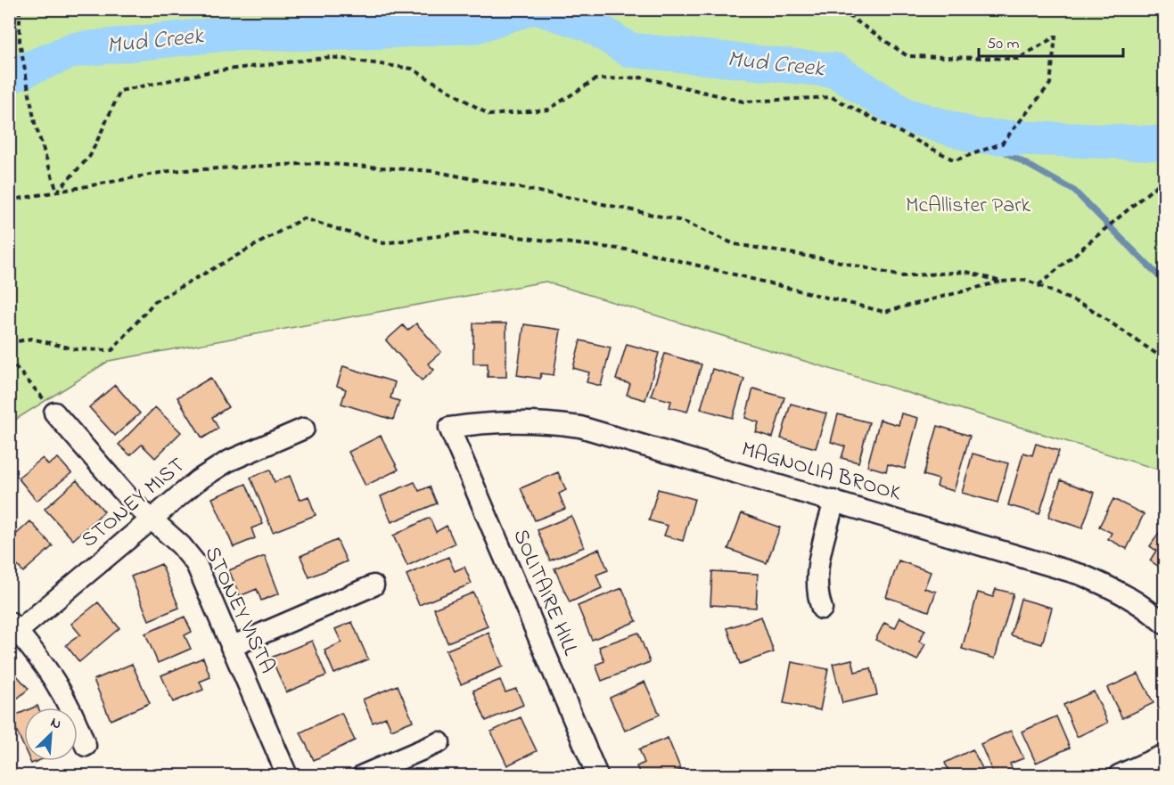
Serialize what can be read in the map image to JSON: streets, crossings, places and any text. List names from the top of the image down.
{
  "streets": {
    "street": [
      "MAGNOLIA BROOK",
      "STONEY MIST",
      "SOLITAIRE HILL",
      "STONEY VISTA"
    ]
  },
  "crossings": [
    ["MAGNOLIA BROOK", "SOLITAIRE HILL"],
    ["STONEY MIST", "STONEY VISTA"]
  ],
  "water": ["Mud Creek"],
  "parks": ["McAllister Park"],
  "scale_bar": "50 m",
  "north": "top right"
}
